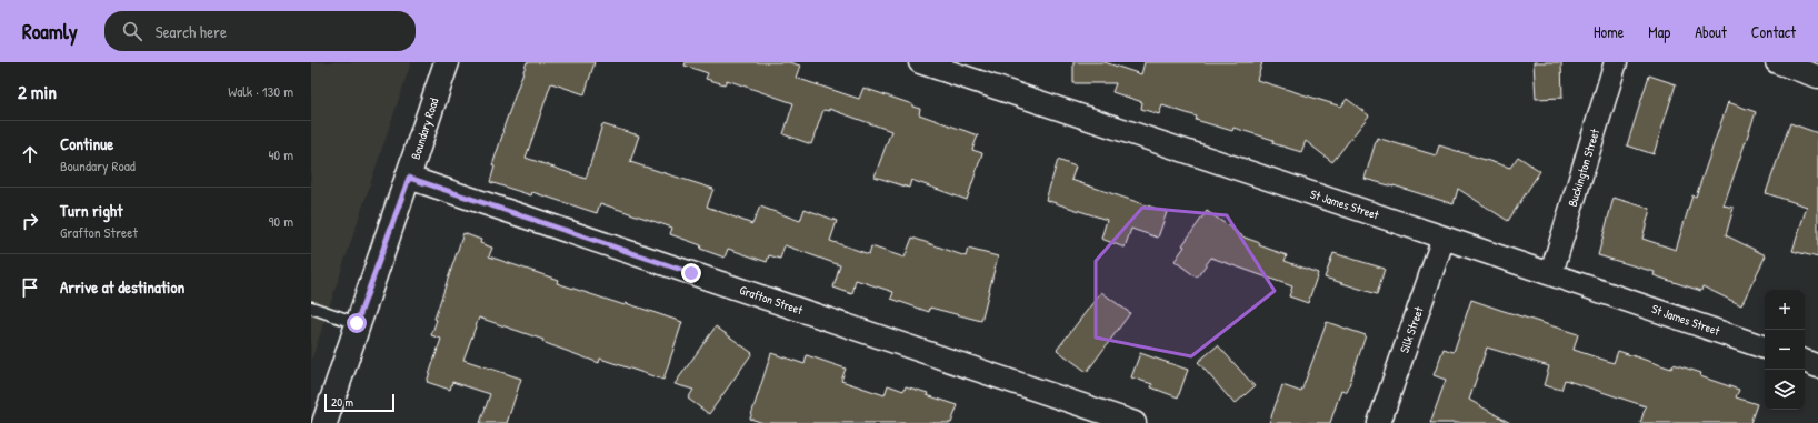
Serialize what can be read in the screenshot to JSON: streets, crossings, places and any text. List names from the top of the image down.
{
  "streets": {
    "street": [
      "Boundary Road",
      "Buckington Street",
      "St James Street",
      "Grafton Street",
      "Silk Street"
    ]
  },
  "crossings": [
    ["Boundary Road", "Grafton Street"],
    ["Buckington Street", "St James Street"],
    ["St James Street", "Silk Street"]
  ],
  "scale_bar": "20 m",
  "page": {
    "header": "Roamly",
    "search": "Search here",
    "nav": [
      "Home",
      "Map",
      "About",
      "Contact"
    ],
    "heading": ["2 min", "Walk · 130 m"],
    "list": [
      ["Continue", "Boundary Road", "40 m"],
      ["Turn right", "Grafton Street", "90 m"],
      "Arrive at destination"
    ],
    "map_buttons": ["+", "−"],
    "scale": "20 m"
  }
}
